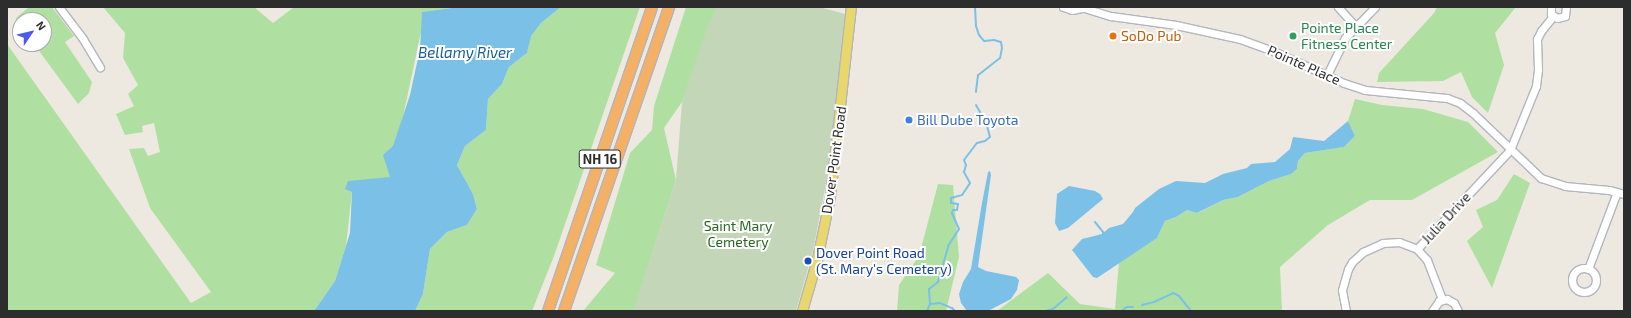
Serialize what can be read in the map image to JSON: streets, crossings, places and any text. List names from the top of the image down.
{
  "streets": {
    "highway": ["NH 16"],
    "main road": ["Dover Point Road"],
    "street": ["Pointe Place", "Julia Drive"]
  },
  "crossings": [
    ["Pointe Place", "Julia Drive"]
  ],
  "water": ["Bellamy River"],
  "parks": ["Saint Mary Cemetery"],
  "places": [
    "SoDo Pub",
    "Pointe Place Fitness Center",
    "Bill Dube Toyota",
    "Dover Point Road (St. Mary's Cemetery)"
  ],
  "north": "top right"
}
